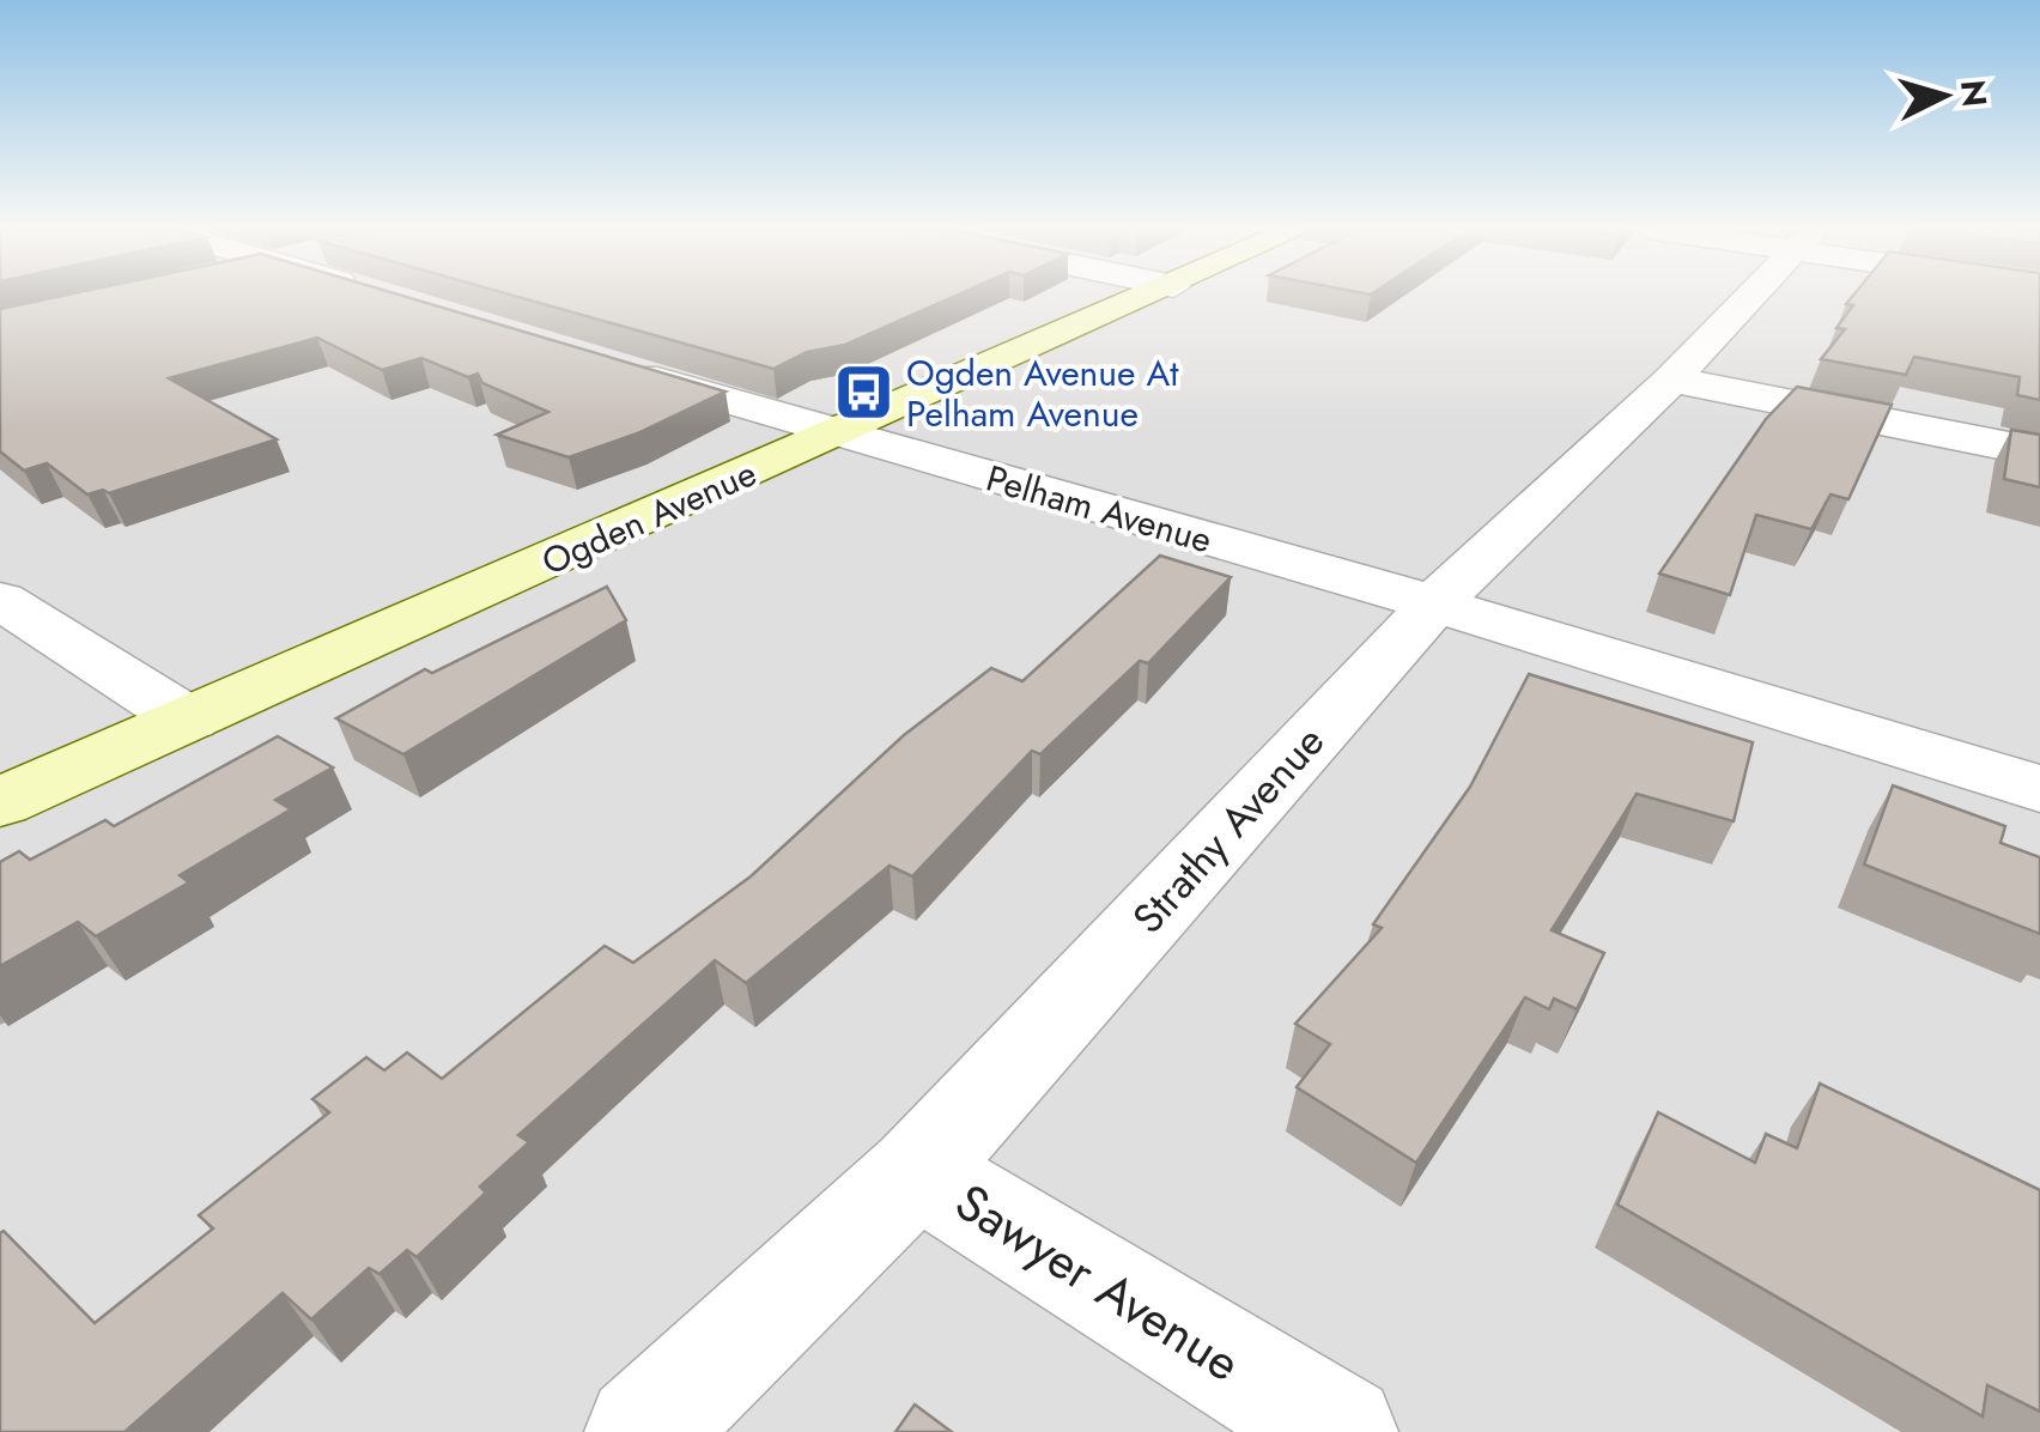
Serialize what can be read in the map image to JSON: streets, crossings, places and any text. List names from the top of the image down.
{
  "streets": {
    "street": [
      "Pelham Avenue",
      "Ogden Avenue",
      "Strathy Avenue",
      "Sawyer Avenue"
    ]
  },
  "crossings": [
    ["Pelham Avenue", "Ogden Avenue"],
    ["Pelham Avenue", "Strathy Avenue"],
    ["Strathy Avenue", "Sawyer Avenue"]
  ],
  "places": {
    "bus stop": ["Ogden Avenue At Pelham Avenue"]
  },
  "north": "right"
}
